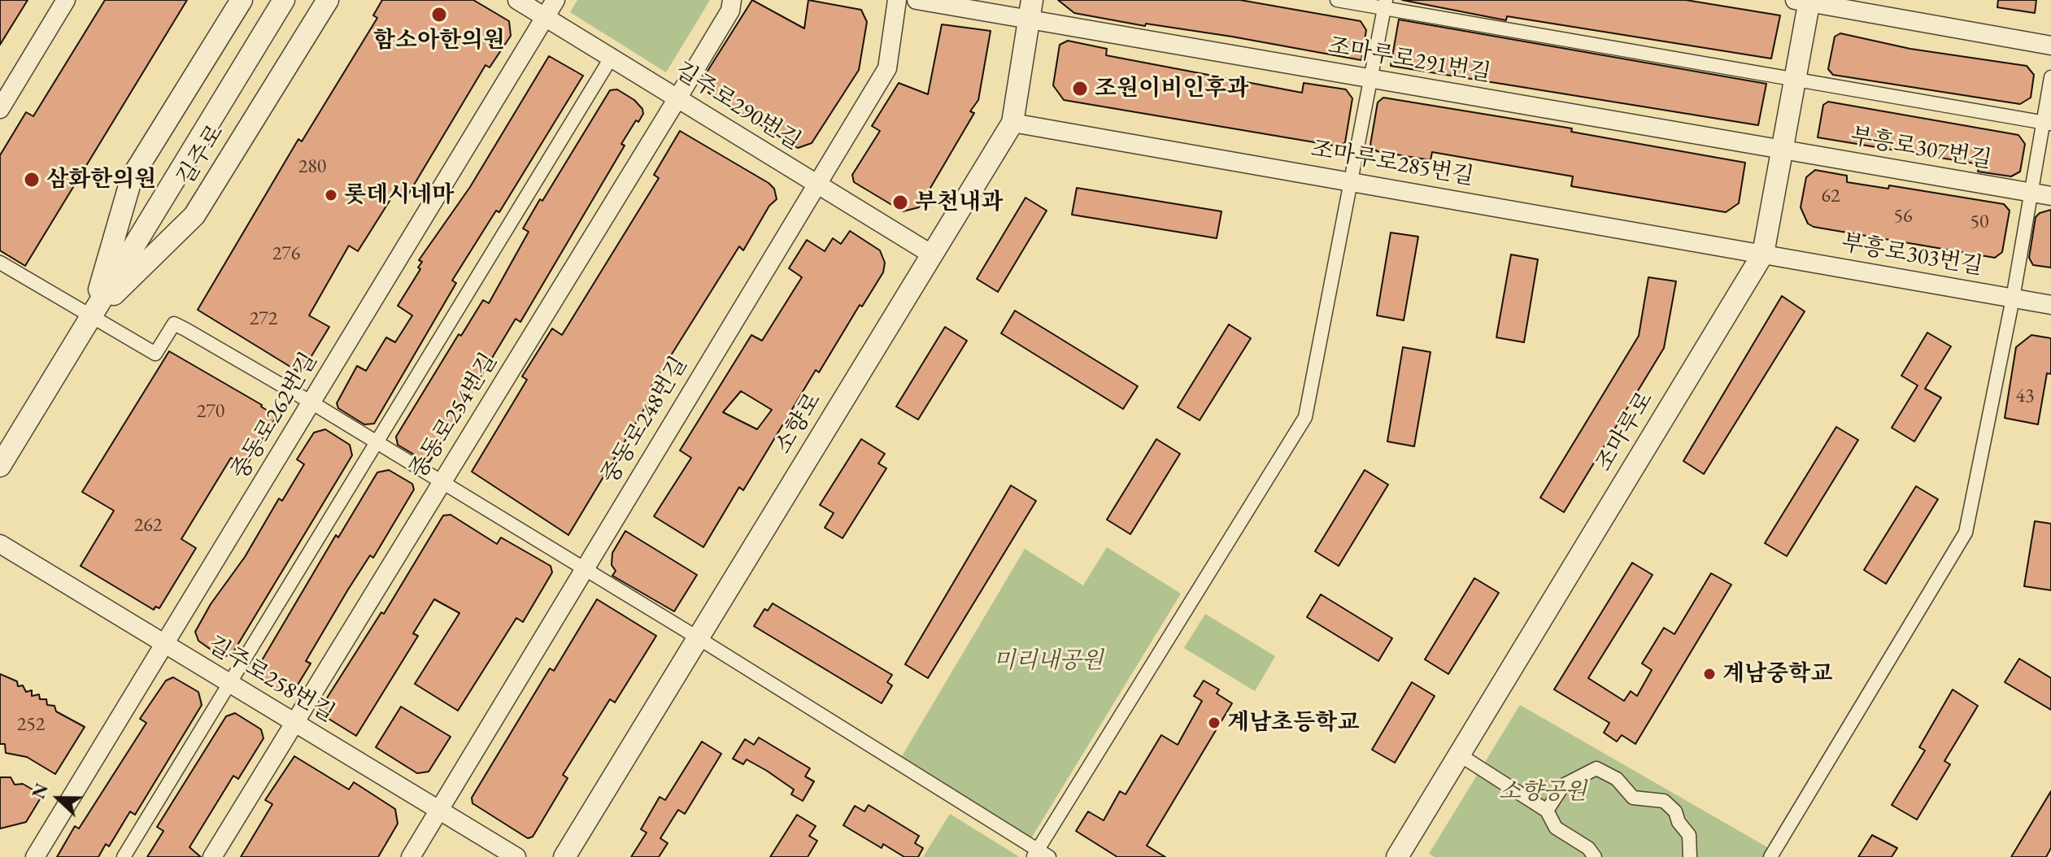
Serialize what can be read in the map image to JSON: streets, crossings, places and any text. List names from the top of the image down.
{
  "streets": {
    "street": [
      "조마루로291번길",
      "길주로290번길",
      "부흥로307번길",
      "길주로",
      "조마루로285번길",
      "부흥로303번길",
      "중동로262번길",
      "중동로254번길",
      "중동로248번길",
      "소향로",
      "조마루로",
      "길주로258번길"
    ]
  },
  "crossings": [
    ["조마루로291번길", "부흥로307번길"],
    ["조마루로291번길", "소향로"],
    ["조마루로291번길", "조마루로"],
    ["길주로290번길", "중동로262번길"],
    ["길주로290번길", "중동로254번길"],
    ["길주로290번길", "중동로248번길"],
    ["길주로290번길", "소향로"],
    ["부흥로307번길", "조마루로"],
    ["조마루로285번길", "부흥로303번길"],
    ["조마루로285번길", "소향로"],
    ["조마루로285번길", "조마루로"],
    ["부흥로303번길", "조마루로"],
    ["중동로262번길", "길주로258번길"],
    ["중동로254번길", "길주로258번길"],
    ["중동로248번길", "길주로258번길"]
  ],
  "parks": ["미리내공원", "소향공원"],
  "places": [
    "함소아한의원",
    "조원이비인후과",
    "삼화한의원",
    "롯데시네마",
    "부천내과",
    "계남중학교",
    "계남초등학교"
  ],
  "house_numbers": [
    "280",
    "62",
    "56",
    "50",
    "276",
    "272",
    "43",
    "270",
    "262",
    "252"
  ],
  "north": "left"
}
